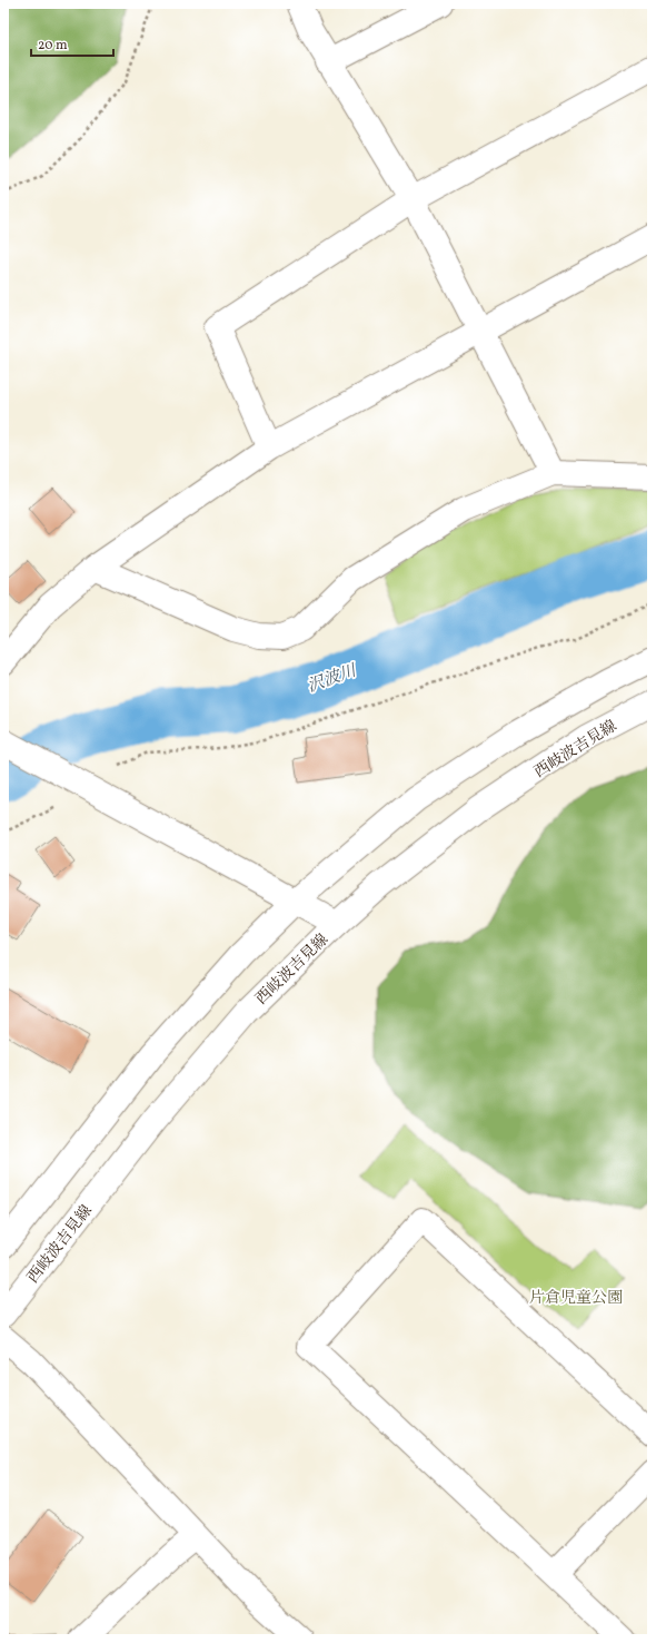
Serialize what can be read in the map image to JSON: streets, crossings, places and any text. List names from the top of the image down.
{
  "streets": {
    "street": ["西岐波吉見線"]
  },
  "water": ["沢波川"],
  "parks": ["片倉児童公園"],
  "scale_bar": "20 m"
}
